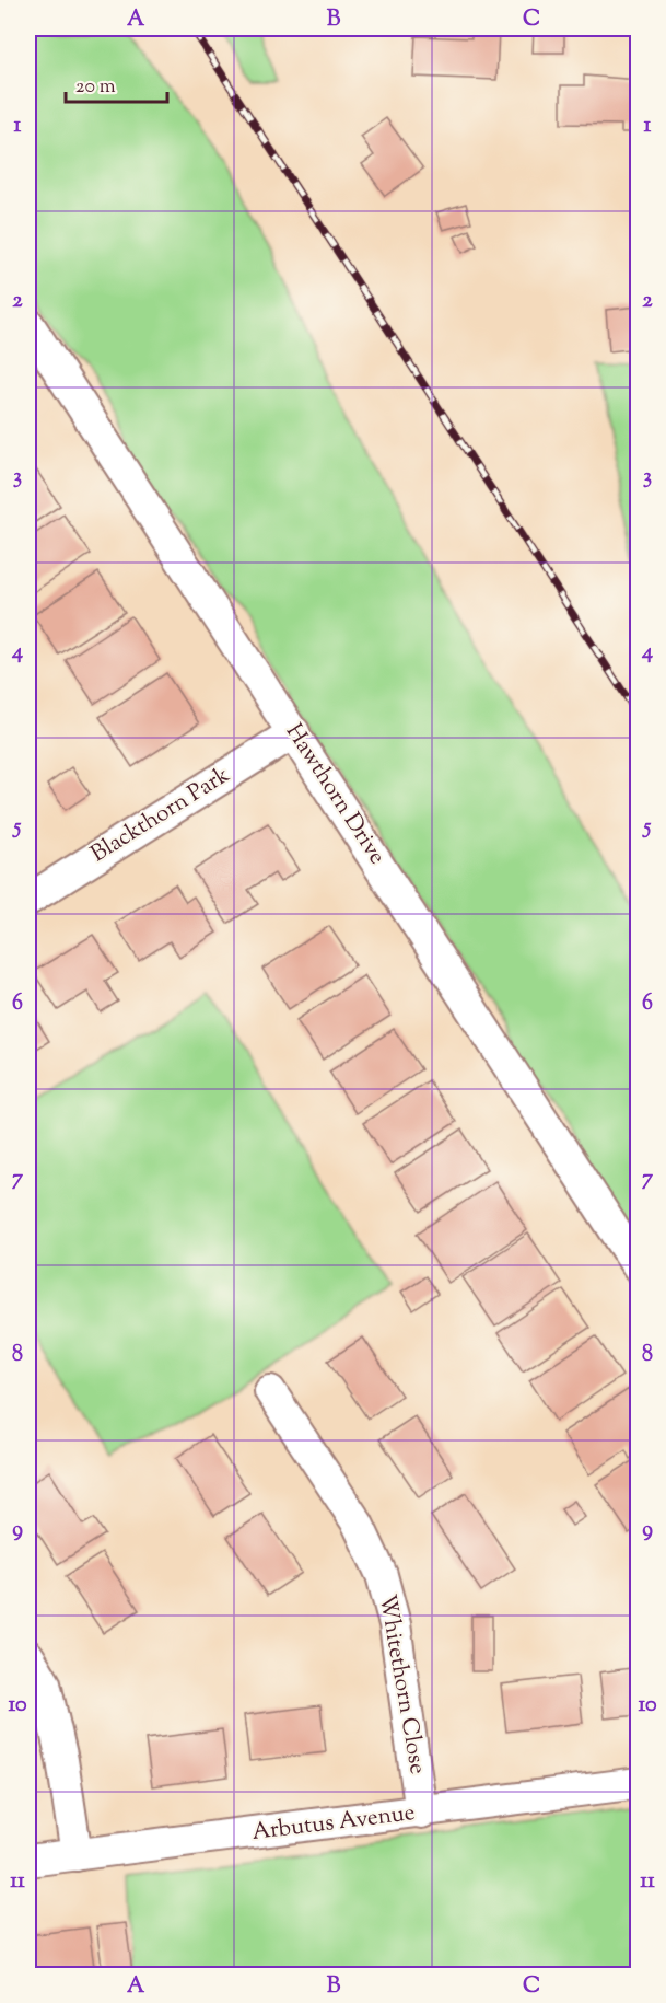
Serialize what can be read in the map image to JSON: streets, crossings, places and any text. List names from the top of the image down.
{
  "streets": {
    "street": [
      "Hawthorn Drive",
      "Blackthorn Park",
      "Whitethorn Close",
      "Arbutus Avenue"
    ]
  },
  "crossings": [
    ["Hawthorn Drive", "Blackthorn Park"],
    ["Whitethorn Close", "Arbutus Avenue"]
  ],
  "scale_bar": "20 m",
  "grid": {
    "columns": ["A", "B", "C"],
    "rows": [
      "1",
      "2",
      "3",
      "4",
      "5",
      "6",
      "7",
      "8",
      "9",
      "10",
      "11"
    ]
  }
}
